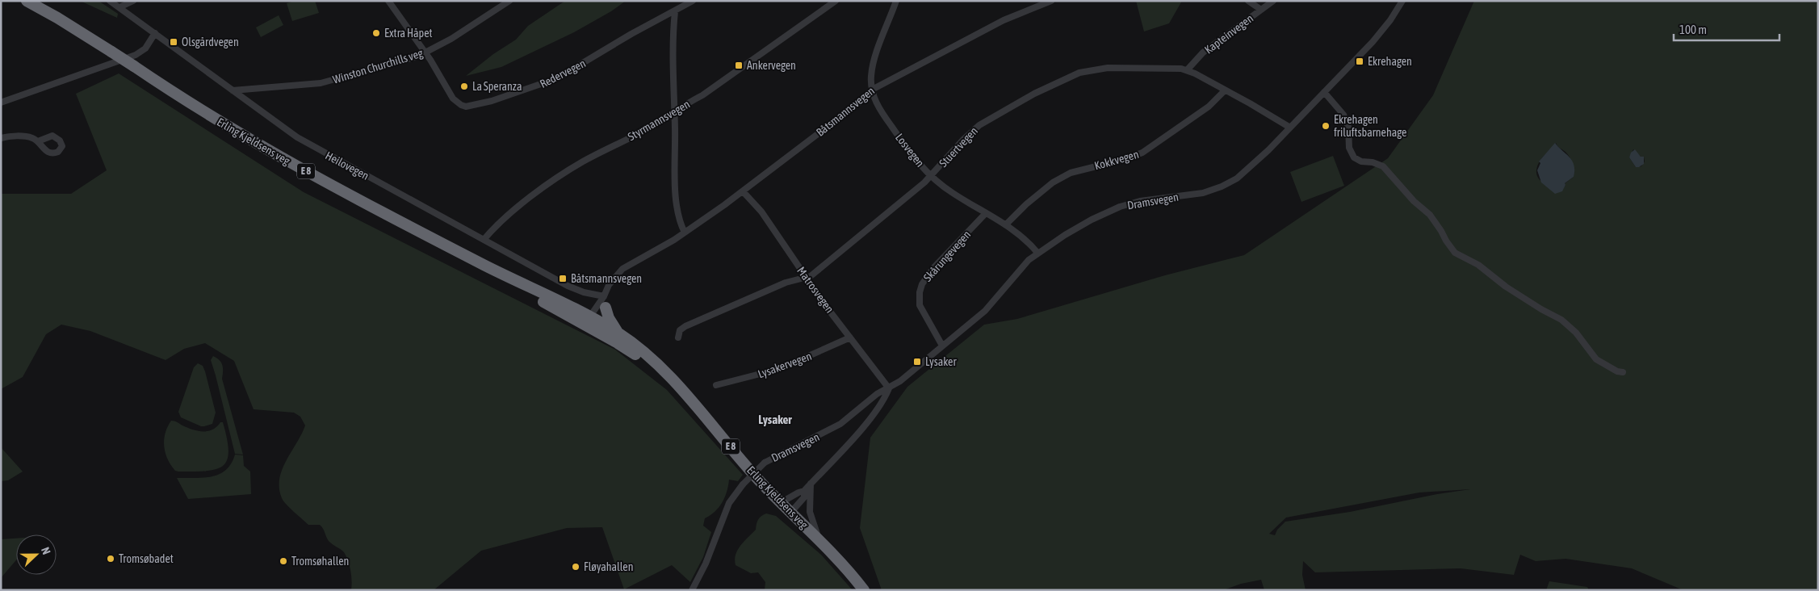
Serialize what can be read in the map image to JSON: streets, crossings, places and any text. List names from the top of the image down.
{
  "streets": {
    "highway": ["Erling Kjeldsens veg", "E 8"],
    "street": [
      "Kapteinvegen",
      "Winston Churchills veg",
      "Redervegen",
      "Båtsmannsvegen",
      "Styrmannsvegen",
      "Stuertvegen",
      "Losvegen",
      "Kokkvegen",
      "Heilovegen",
      "Dramsvegen",
      "Skårungevegen",
      "Matrosvegen",
      "Lysakervegen"
    ]
  },
  "crossings": [
    ["Kapteinvegen", "Stuertvegen"],
    ["Winston Churchills veg", "Redervegen"],
    ["Winston Churchills veg", "Heilovegen"],
    ["Båtsmannsvegen", "Erling Kjeldsens veg"],
    ["Båtsmannsvegen", "Losvegen"],
    ["Båtsmannsvegen", "Heilovegen"],
    ["Båtsmannsvegen", "E 8"],
    ["Båtsmannsvegen", "Matrosvegen"],
    ["Styrmannsvegen", "Heilovegen"],
    ["Erling Kjeldsens veg", "E 8"],
    ["Erling Kjeldsens veg", "Dramsvegen"],
    ["Stuertvegen", "Losvegen"],
    ["Stuertvegen", "Kokkvegen"],
    ["Stuertvegen", "Dramsvegen"],
    ["Stuertvegen", "Matrosvegen"],
    ["Losvegen", "Kokkvegen"],
    ["Losvegen", "Dramsvegen"],
    ["Losvegen", "Skårungevegen"],
    ["Heilovegen", "E 8"],
    ["Dramsvegen", "Skårungevegen"],
    ["Dramsvegen", "Matrosvegen"],
    ["Matrosvegen", "Lysakervegen"]
  ],
  "districts": ["Lysaker"],
  "places": {
    "other": [
      "Extra Håpet",
      "La Speranza",
      "Ekrehagen friluftsbarnehage",
      "Tromsøbadet",
      "Tromsøhallen",
      "Fløyahallen"
    ],
    "transit": [
      "Olsgårdvegen",
      "Ekrehagen",
      "Ankervegen",
      "Båtsmannsvegen",
      "Lysaker"
    ]
  },
  "scale_bar": "100 m",
  "north": "right"
}
